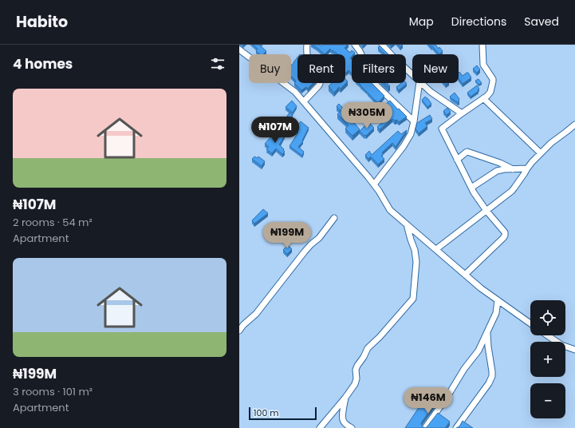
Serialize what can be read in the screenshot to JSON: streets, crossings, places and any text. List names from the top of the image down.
{
  "scale_bar": "100 m",
  "page": {
    "header": "Habito",
    "nav": ["Map", "Directions", "Saved"],
    "heading": "4 homes",
    "chip": [
      "Buy",
      "Rent",
      "Filters",
      "New"
    ],
    "list": [
      {
        "name": "₦107M",
        "note": "2 rooms · 54 m² · Apartment"
      },
      {
        "name": "₦199M",
        "note": "3 rooms · 101 m² · Apartment"
      }
    ],
    "price": [
      "₦305M",
      "₦107M",
      "₦199M",
      "₦146M"
    ],
    "map_buttons": ["+", "−"],
    "scale": "100 m"
  }
}
